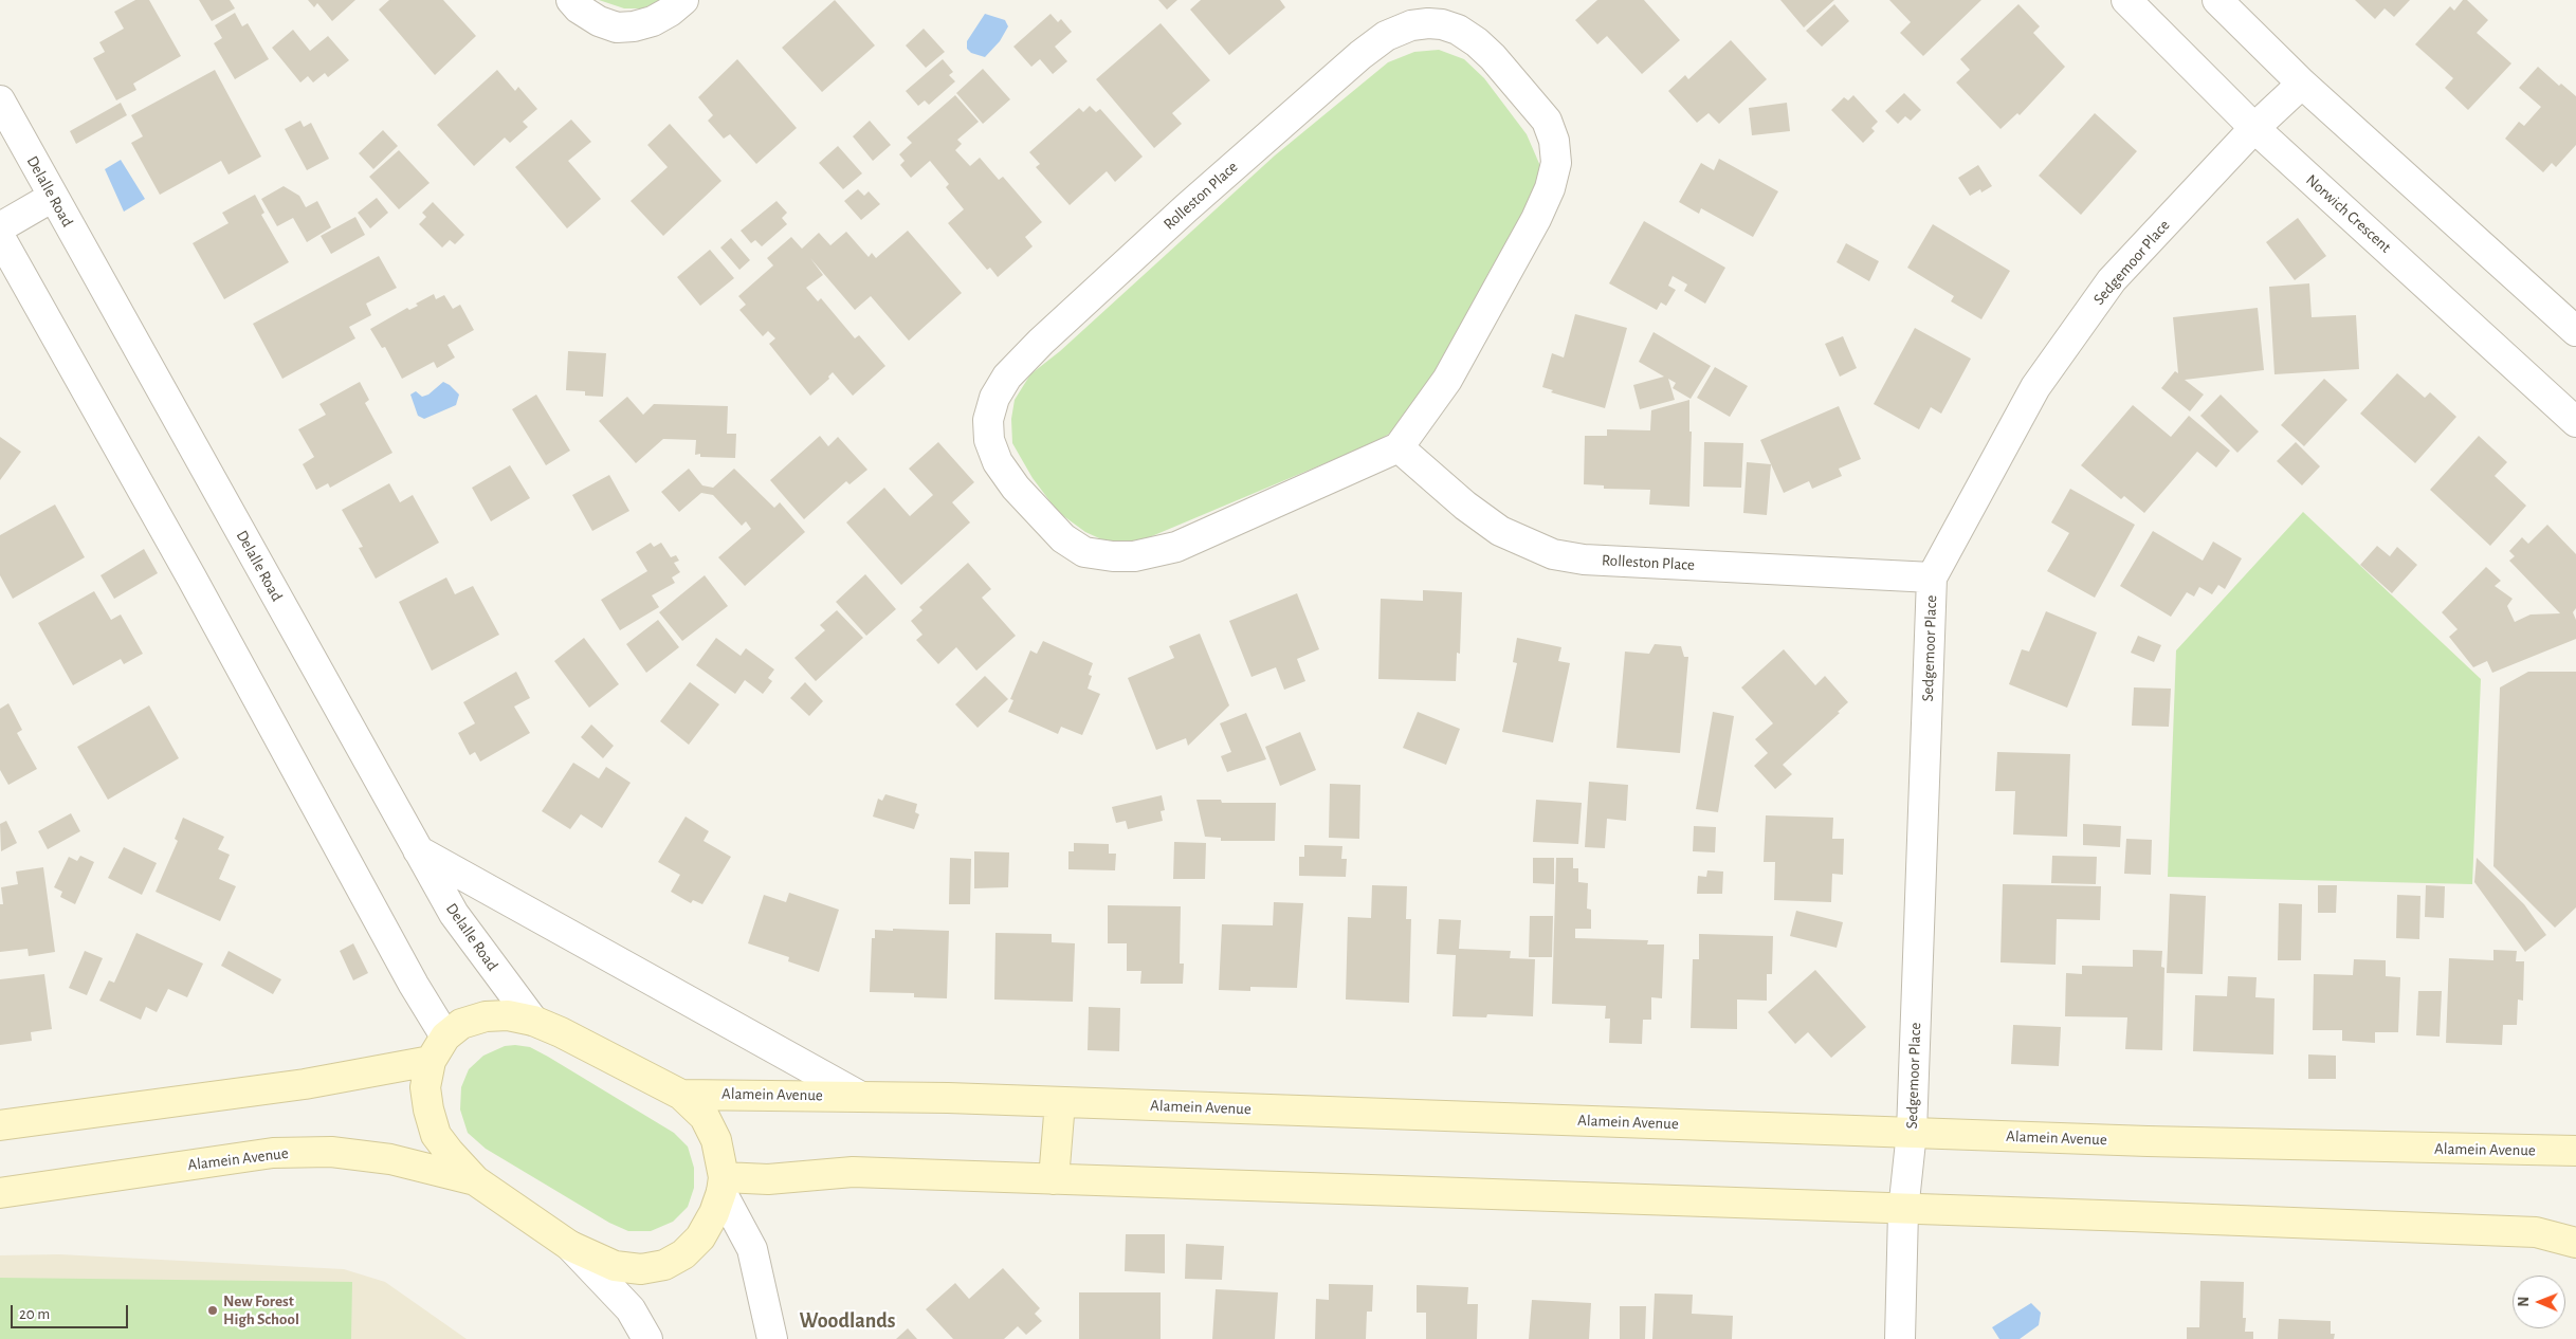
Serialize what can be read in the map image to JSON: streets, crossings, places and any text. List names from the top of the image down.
{
  "streets": {
    "street": [
      "Delalle Road",
      "Rolleston Place",
      "Norwich Crescent",
      "Sedgemoor Place",
      "Alamein Avenue"
    ]
  },
  "crossings": [
    ["Rolleston Place", "Sedgemoor Place"],
    ["Norwich Crescent", "Sedgemoor Place"],
    ["Sedgemoor Place", "Alamein Avenue"]
  ],
  "districts": ["Woodlands"],
  "places": ["New Forest High School"],
  "scale_bar": "20 m",
  "north": "left"
}
